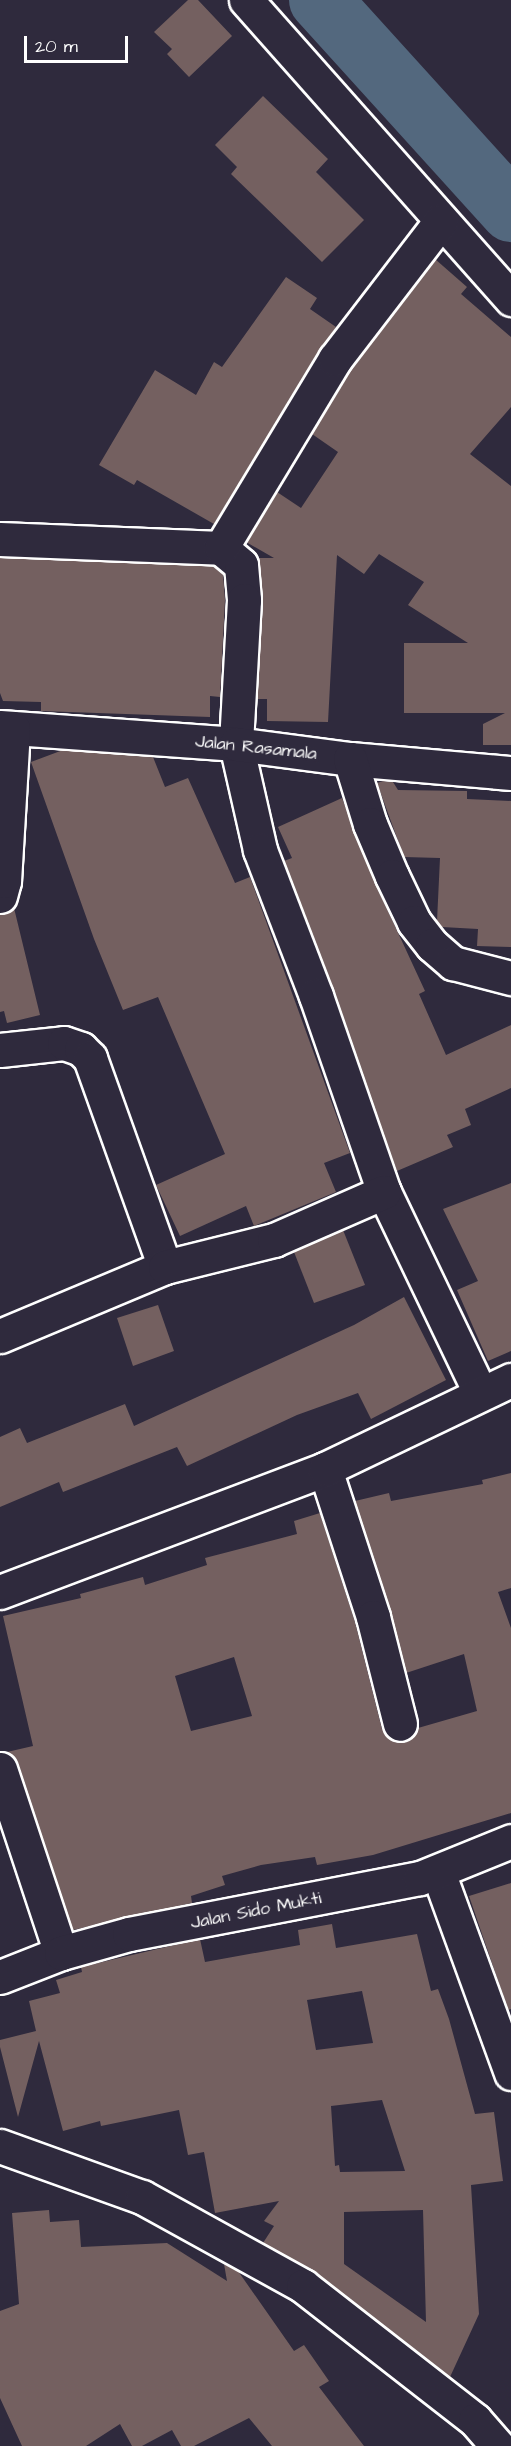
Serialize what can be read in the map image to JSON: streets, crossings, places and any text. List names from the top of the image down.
{
  "streets": {
    "street": ["Jalan Rasamala", "Jalan Sido Mukti"]
  },
  "scale_bar": "20 m"
}
